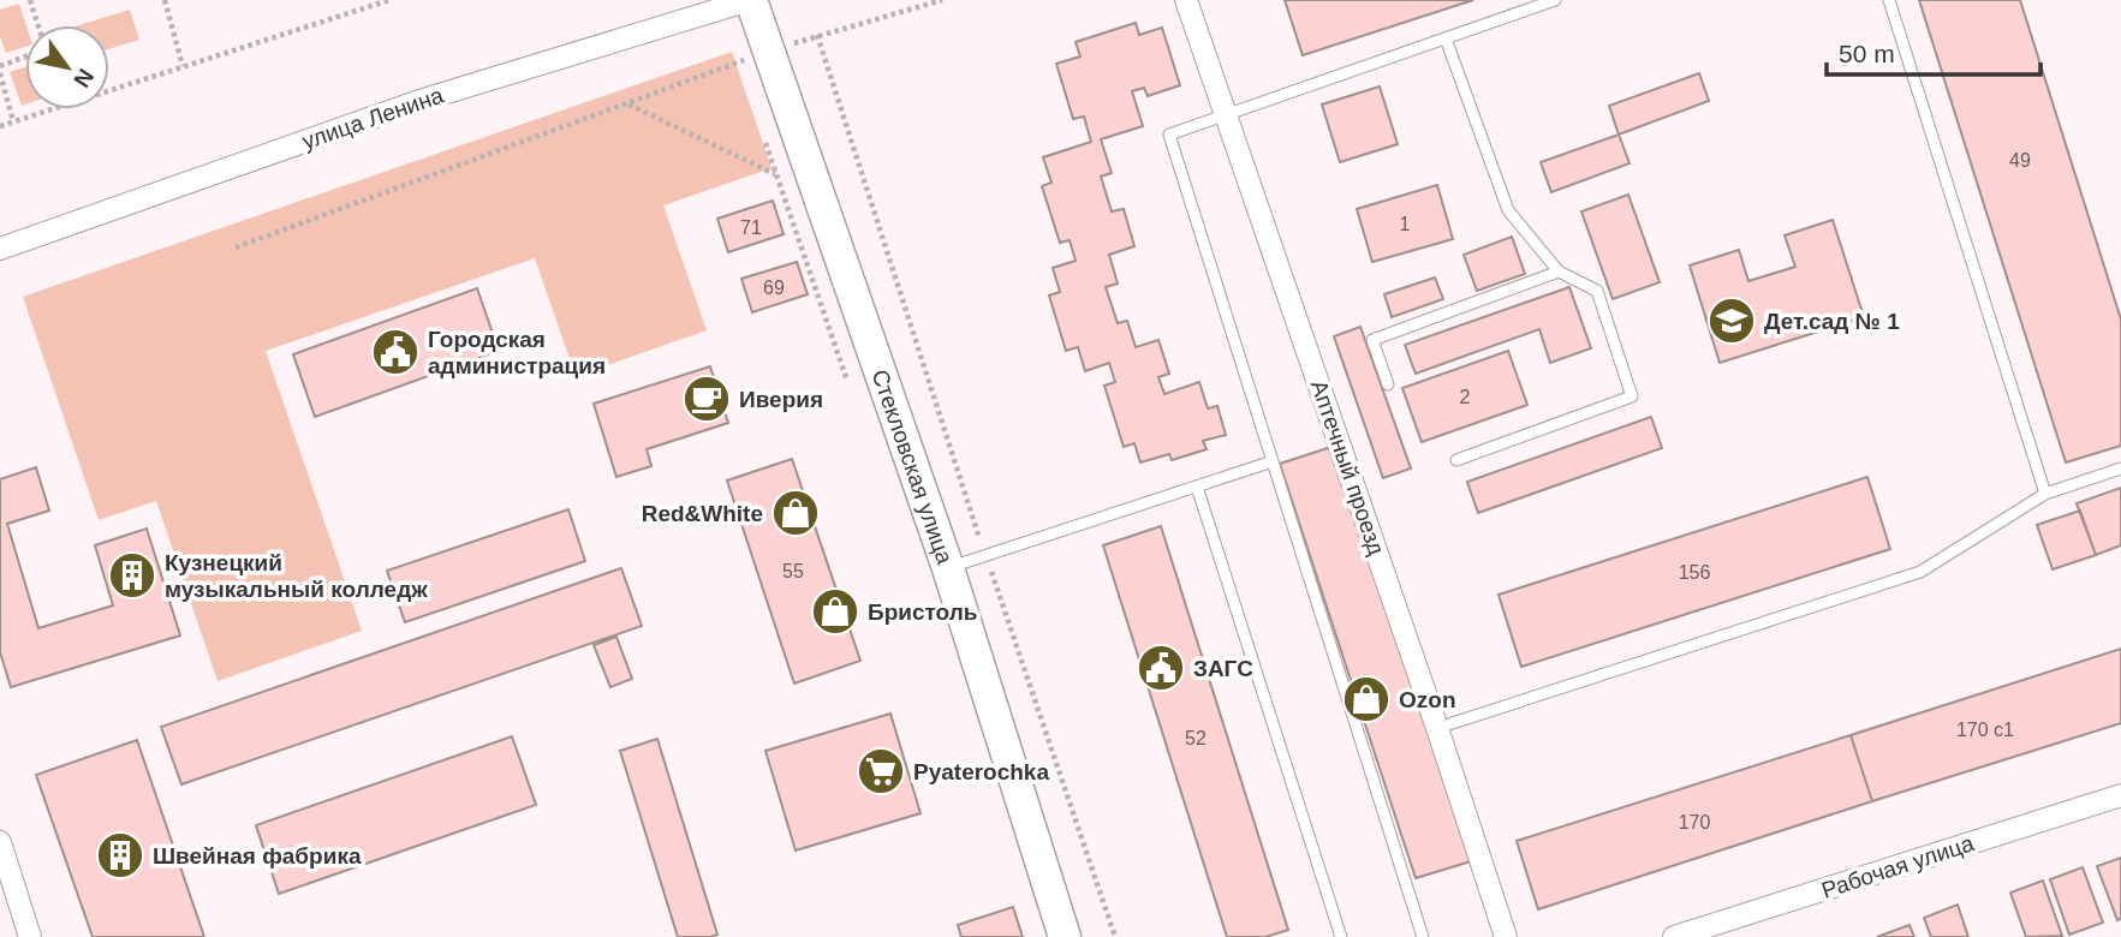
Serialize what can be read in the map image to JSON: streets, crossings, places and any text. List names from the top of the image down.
{
  "streets": {
    "street": [
      "улица Ленина",
      "Стекловская улица",
      "Аптечный проезд",
      "Рабочая улица"
    ]
  },
  "crossings": [
    ["улица Ленина", "Стекловская улица"]
  ],
  "places": {
    "school or university": ["Дет.сад № 1"],
    "public building": ["Городская администрация", "ЗАГС"],
    "cafe": ["Иверия"],
    "shop": ["Red&White", "Бристоль", "Ozon"],
    "building": ["Кузнецкий музыкальный колледж", "Швейная фабрика"],
    "supermarket": ["Pyaterochka"]
  },
  "house_numbers": [
    "49",
    "1",
    "71",
    "69",
    "2",
    "55",
    "156",
    "170 с1",
    "52",
    "170"
  ],
  "scale_bar": "50 m",
  "north": "bottom right"
}
